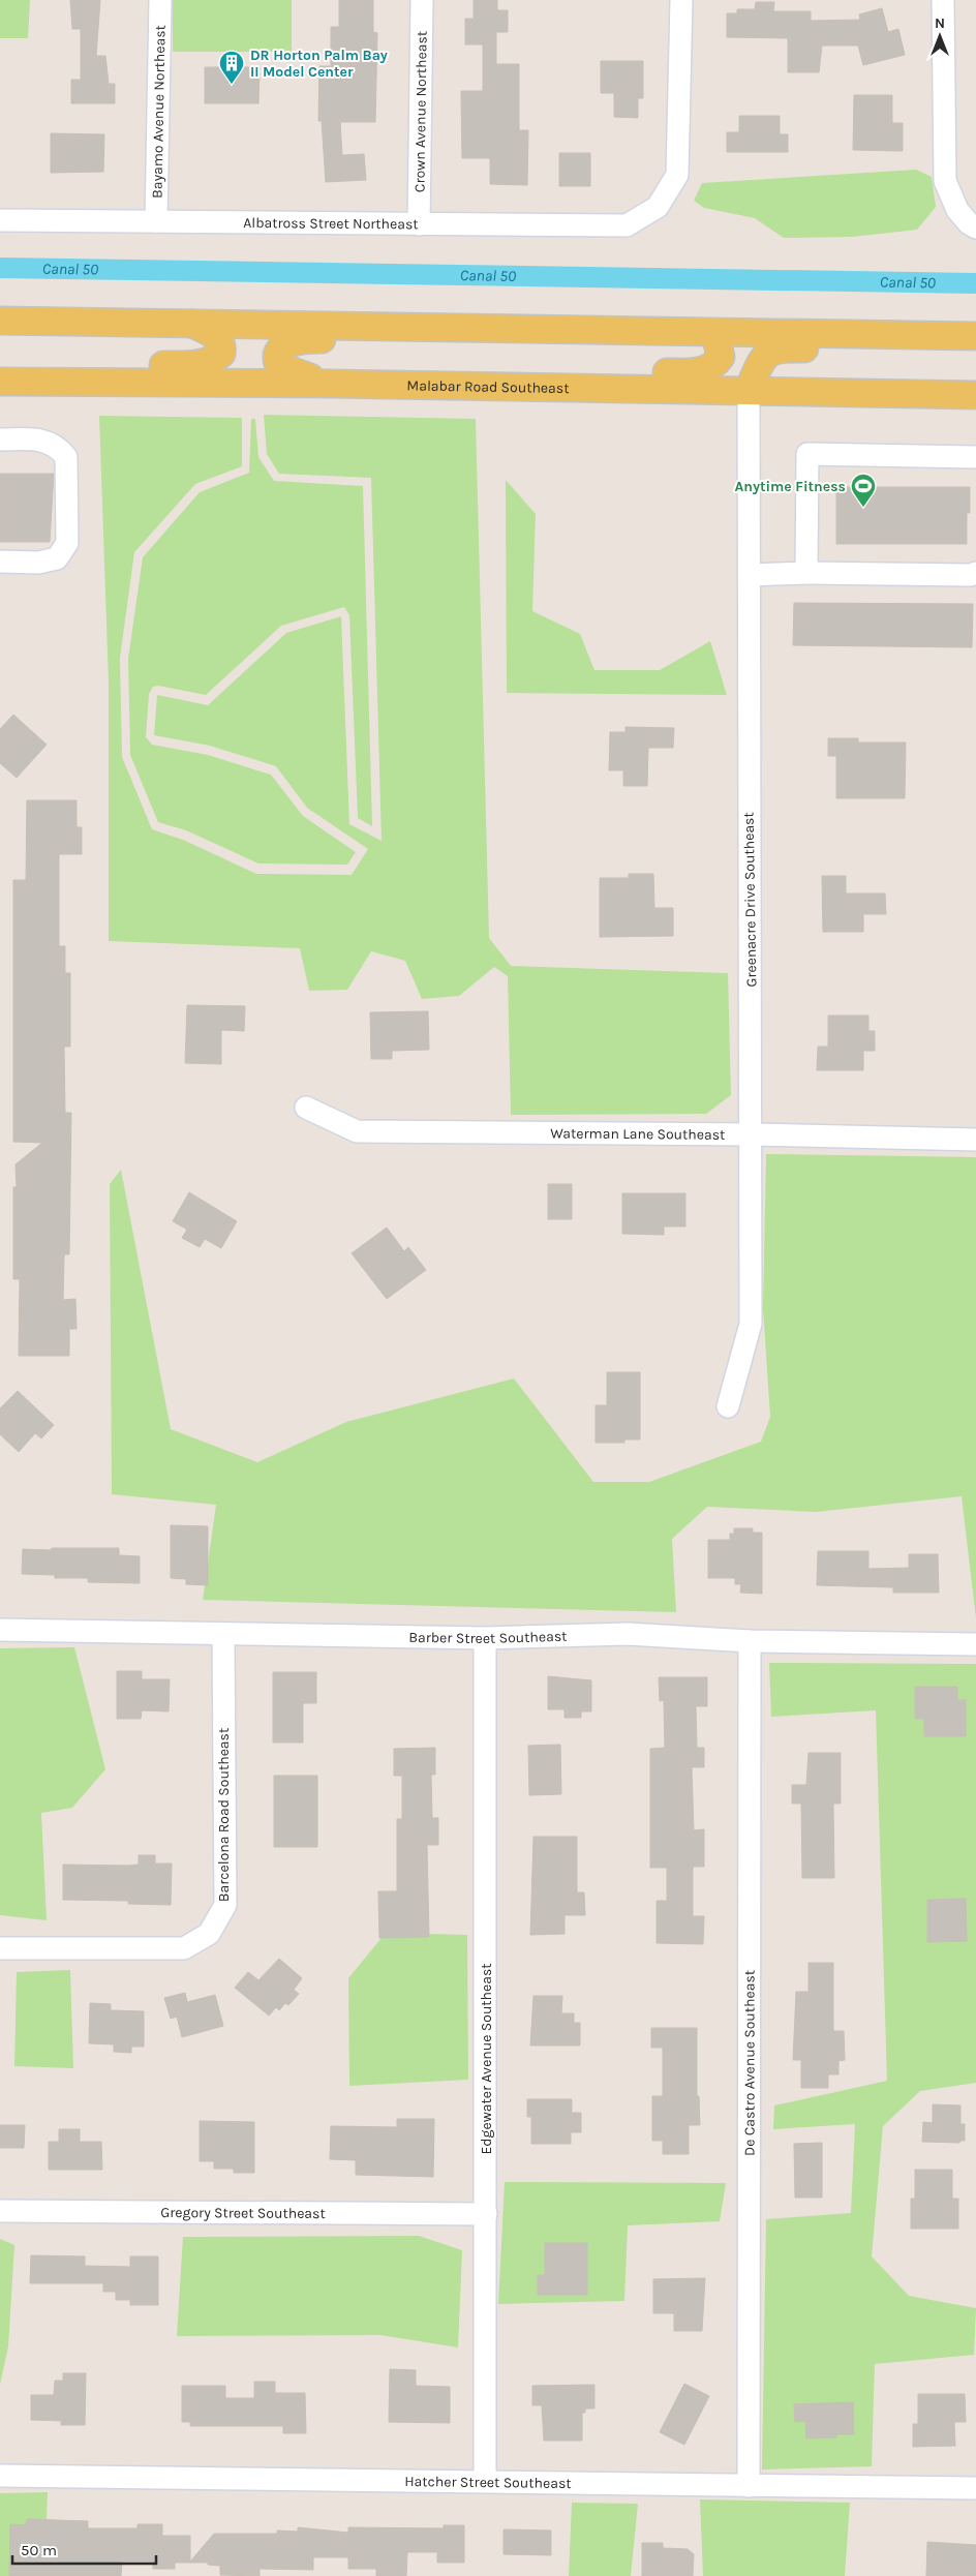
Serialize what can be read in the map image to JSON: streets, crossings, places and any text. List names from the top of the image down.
{
  "streets": {
    "main road": ["Malabar Road Southeast"],
    "street": [
      "Bayamo Avenue Northeast",
      "Crown Avenue Northeast",
      "Albatross Street Northeast",
      "Greenacre Drive Southeast",
      "Waterman Lane Southeast",
      "Barber Street Southeast",
      "Barcelona Road Southeast",
      "Edgewater Avenue Southeast",
      "De Castro Avenue Southeast",
      "Gregory Street Southeast",
      "Hatcher Street Southeast"
    ]
  },
  "crossings": [
    ["Bayamo Avenue Northeast", "Albatross Street Northeast"],
    ["Crown Avenue Northeast", "Albatross Street Northeast"],
    ["Malabar Road Southeast", "Greenacre Drive Southeast"],
    ["Greenacre Drive Southeast", "Waterman Lane Southeast"],
    ["Barber Street Southeast", "Barcelona Road Southeast"],
    ["Barber Street Southeast", "Edgewater Avenue Southeast"],
    ["Barber Street Southeast", "De Castro Avenue Southeast"],
    ["Edgewater Avenue Southeast", "Gregory Street Southeast"],
    ["Edgewater Avenue Southeast", "Hatcher Street Southeast"],
    ["De Castro Avenue Southeast", "Hatcher Street Southeast"]
  ],
  "water": ["Canal 50"],
  "places": {
    "building": ["DR Horton Palm Bay II Model Center"],
    "sports": ["Anytime Fitness"]
  },
  "scale_bar": "50 m",
  "north": "top"
}
